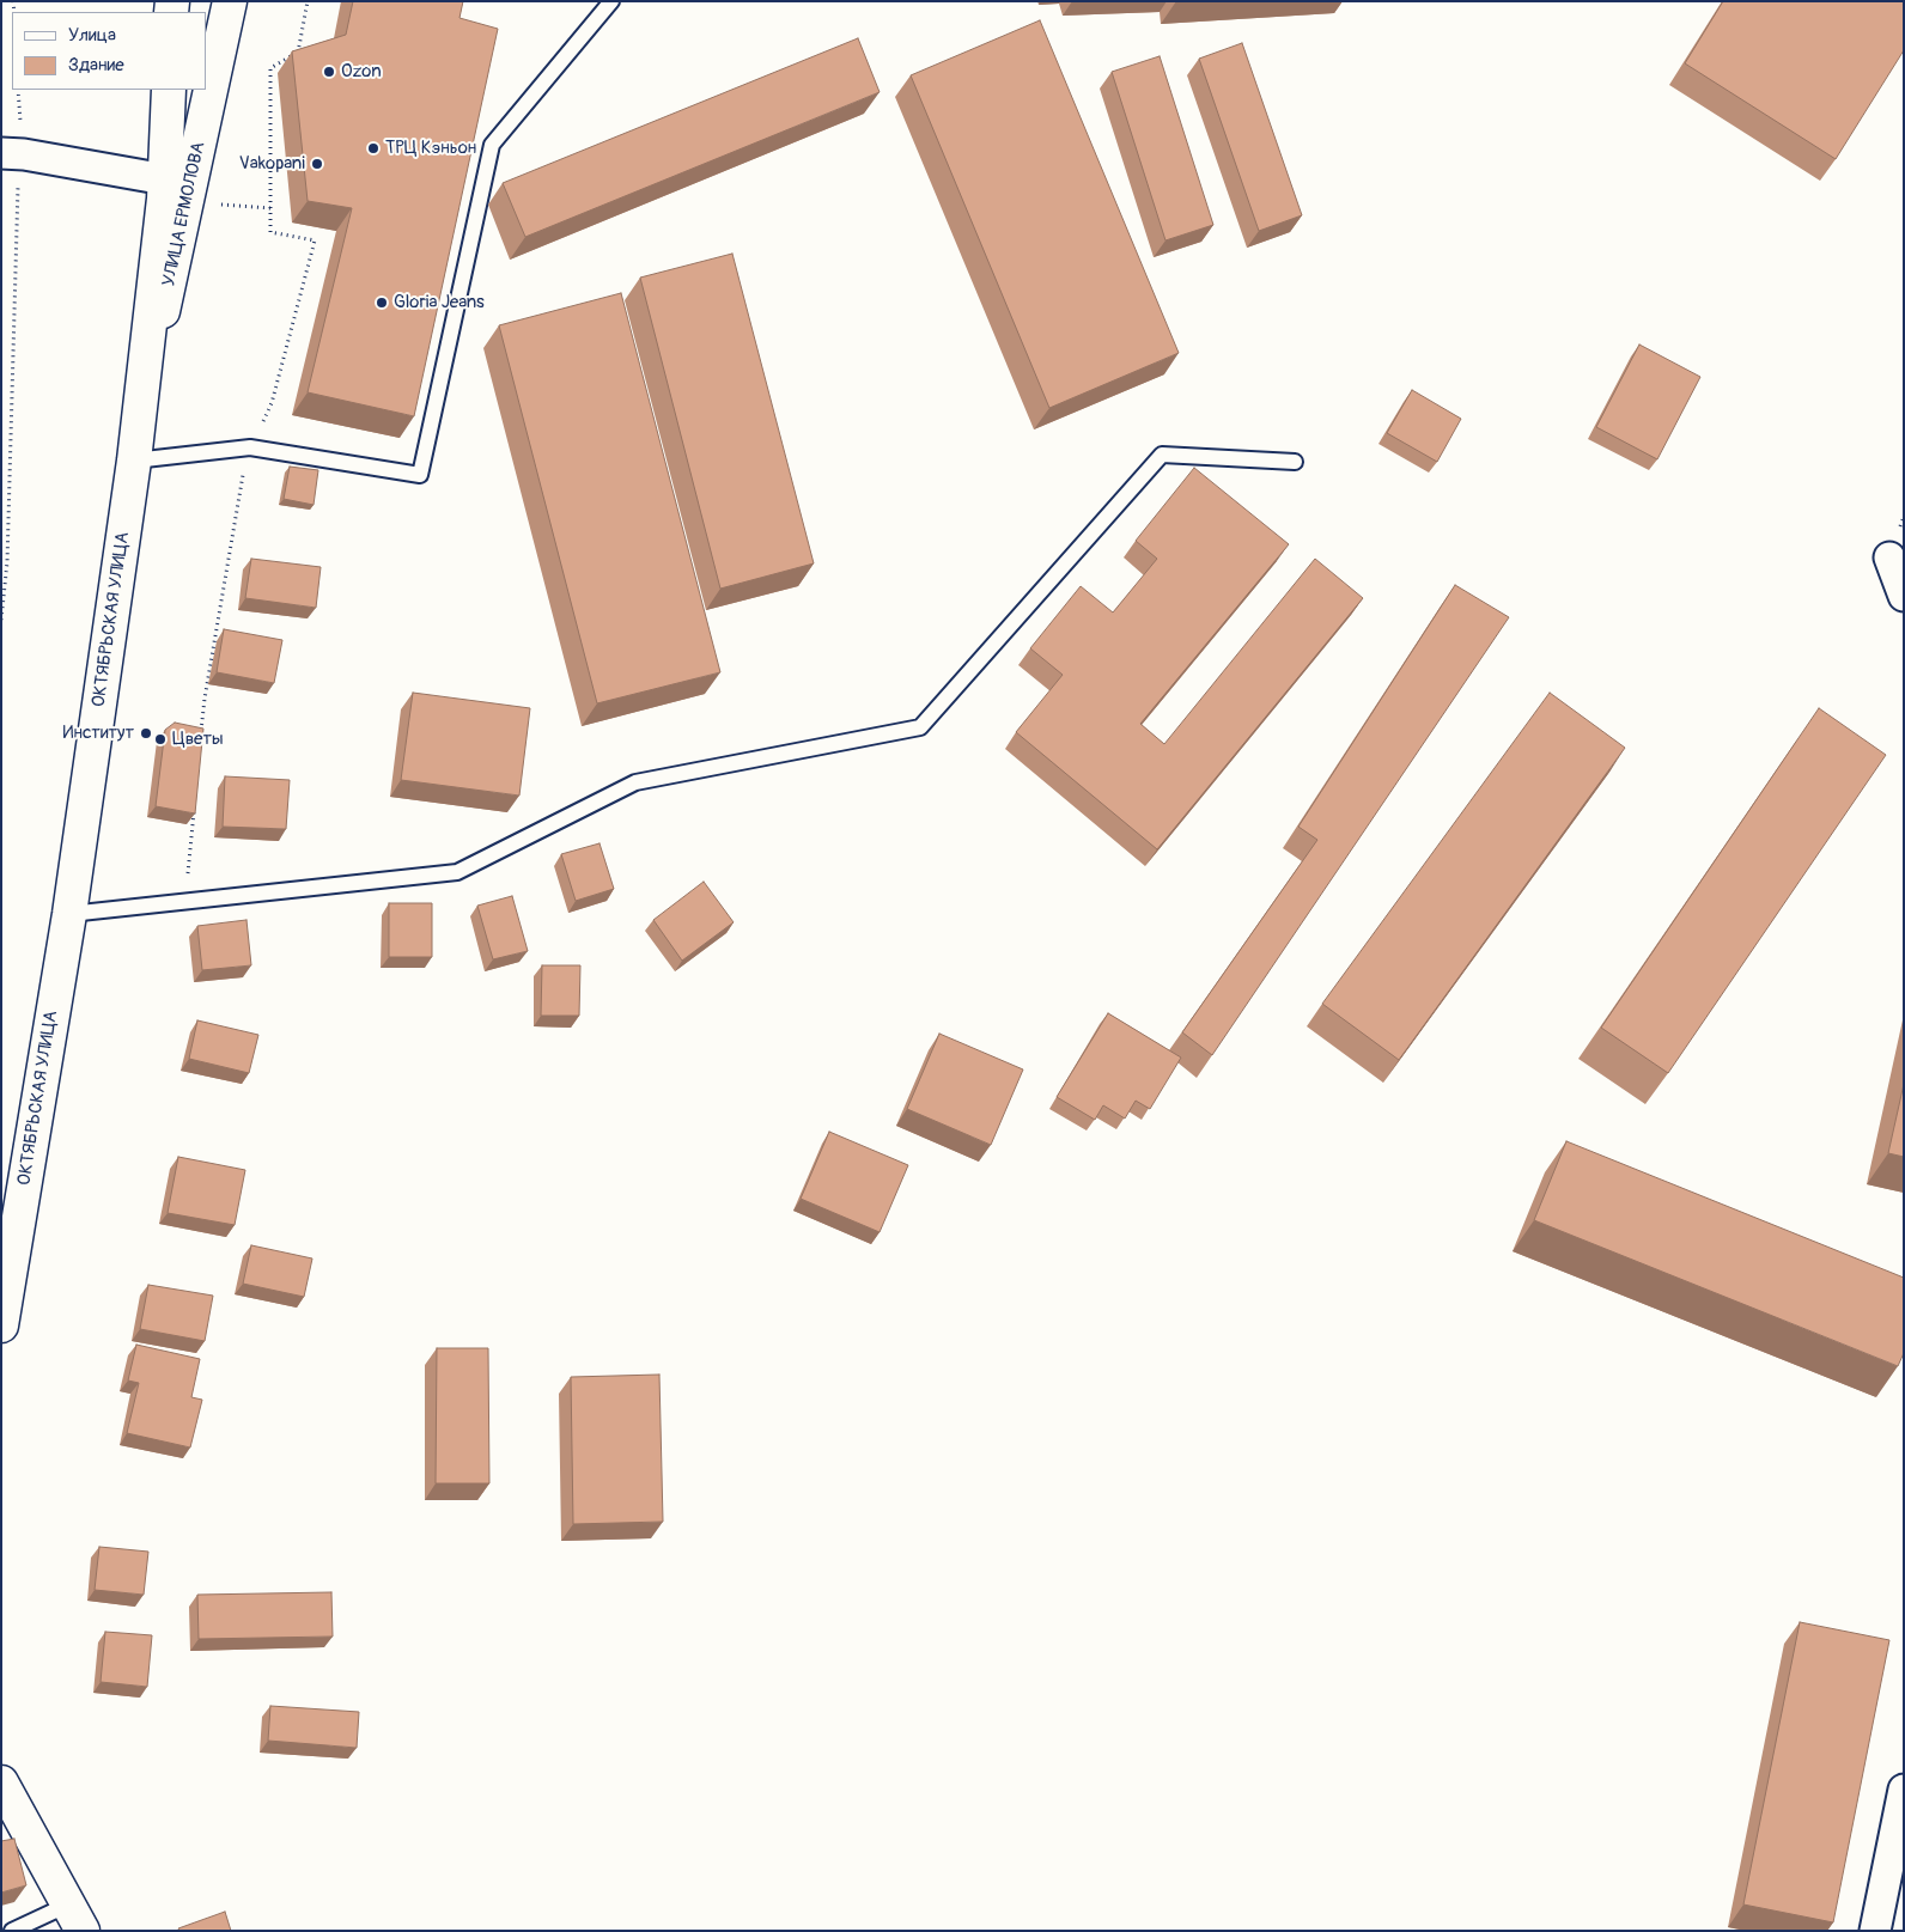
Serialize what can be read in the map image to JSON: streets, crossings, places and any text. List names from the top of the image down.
{
  "streets": {
    "main road": ["УЛИЦА ЕРМОЛОВА", "ОКТЯБРЬСКАЯ УЛИЦА"]
  },
  "crossings": [
    ["УЛИЦА ЕРМОЛОВА", "ОКТЯБРЬСКАЯ УЛИЦА"]
  ],
  "places": [
    "Ozon",
    "ТРЦ Кэньон",
    "Vakopani",
    "Gloria Jeans",
    "Институт",
    "Цветы"
  ],
  "legend": ["Улица", "Здание"]
}
